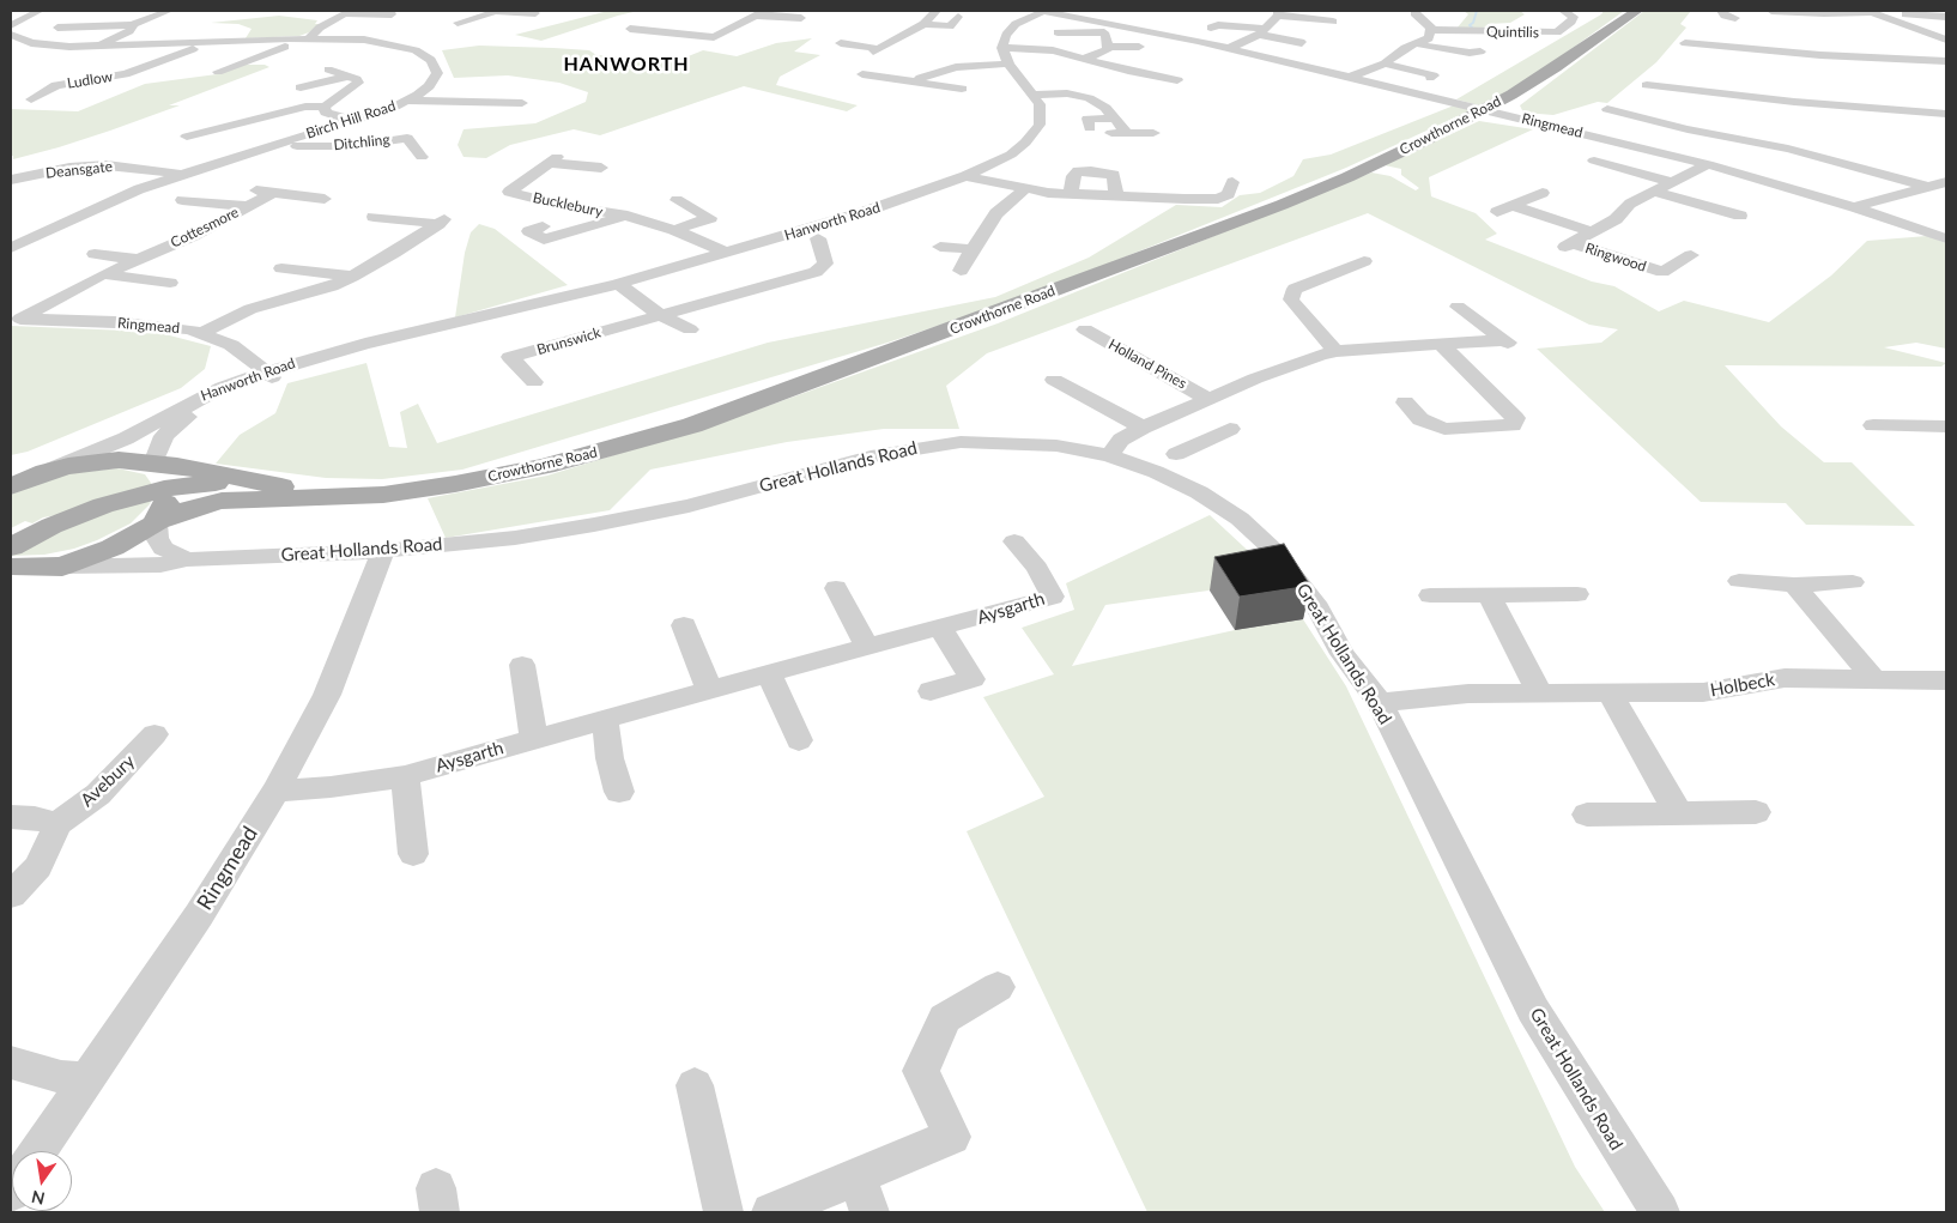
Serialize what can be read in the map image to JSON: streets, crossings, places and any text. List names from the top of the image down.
{
  "streets": {
    "main road": ["Crowthorne Road"],
    "street": [
      "Quintilis",
      "Ludlow",
      "Birch Hill Road",
      "Ringmead",
      "Ditchling",
      "Deansgate",
      "Bucklebury",
      "Hanworth Road",
      "Cottesmore",
      "Ringwood",
      "Brunswick",
      "Holland Pines",
      "Great Hollands Road",
      "Aysgarth",
      "Holbeck",
      "Avebury"
    ]
  },
  "crossings": [
    ["Ludlow", "Birch Hill Road"],
    ["Birch Hill Road", "Ditchling"],
    ["Birch Hill Road", "Deansgate"],
    ["Crowthorne Road", "Ringmead"],
    ["Crowthorne Road", "Hanworth Road"],
    ["Crowthorne Road", "Great Hollands Road"],
    ["Ringmead", "Hanworth Road"],
    ["Ringmead", "Cottesmore"],
    ["Ringmead", "Ringwood"],
    ["Ringmead", "Great Hollands Road"],
    ["Ringmead", "Aysgarth"],
    ["Bucklebury", "Hanworth Road"],
    ["Holland Pines", "Great Hollands Road"],
    ["Great Hollands Road", "Holbeck"]
  ],
  "districts": ["HANWORTH"],
  "north": "bottom"
}
